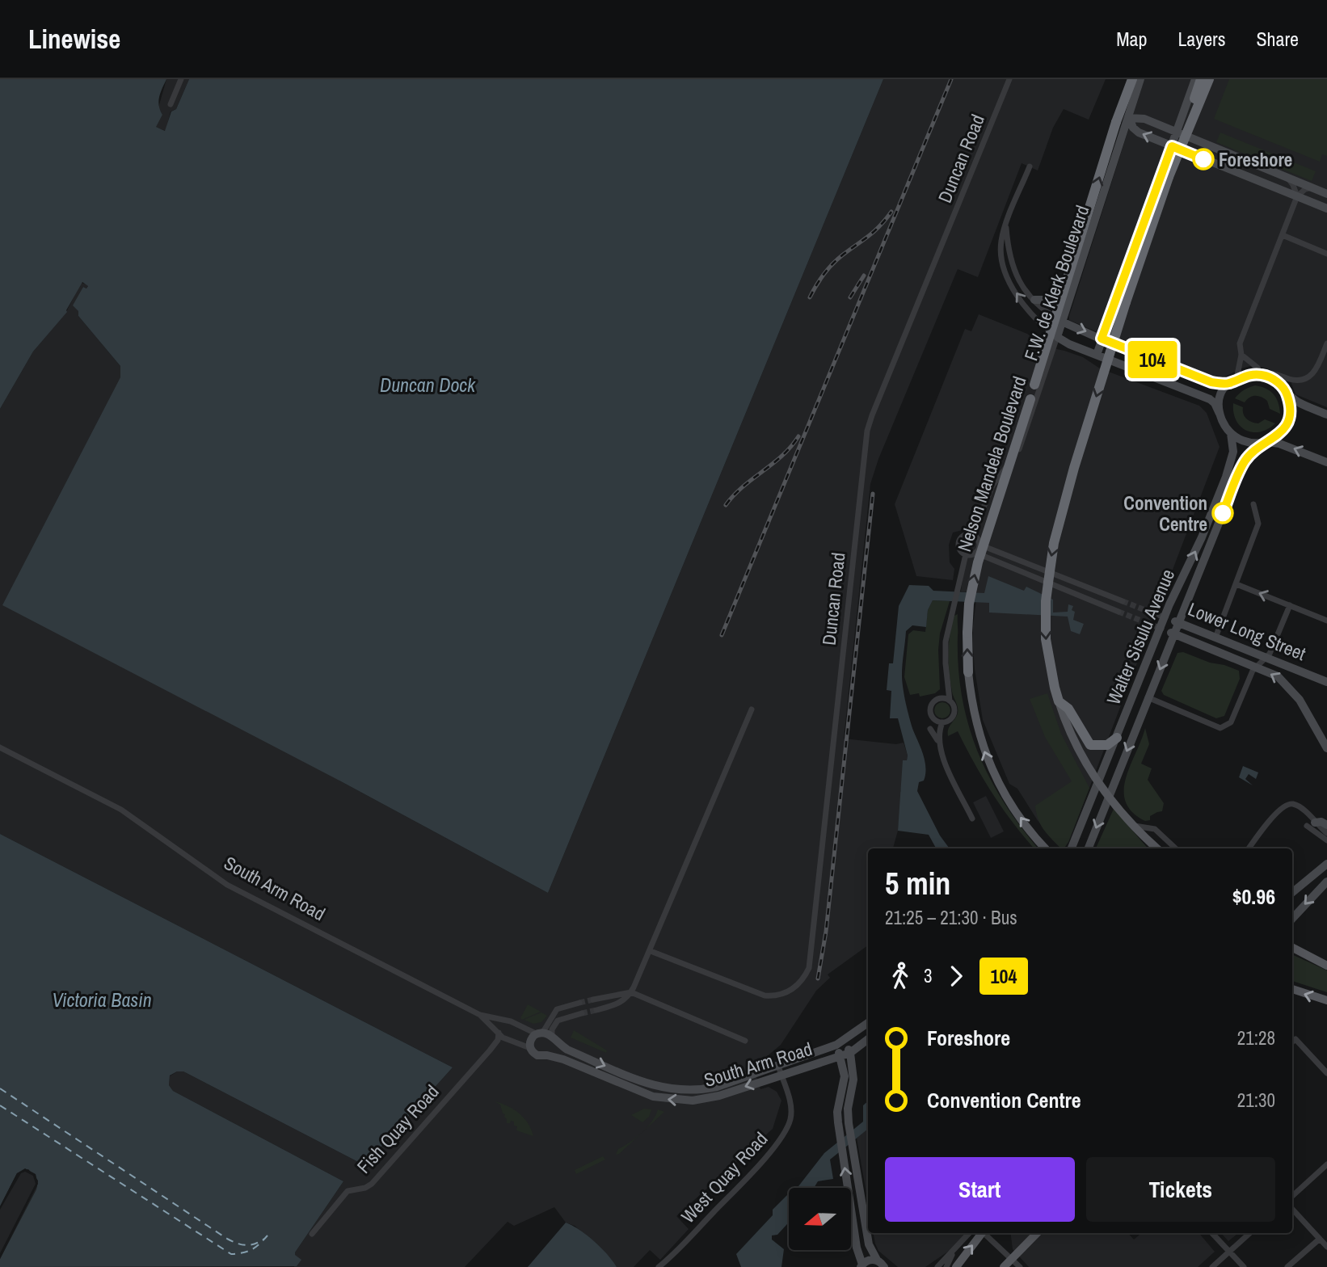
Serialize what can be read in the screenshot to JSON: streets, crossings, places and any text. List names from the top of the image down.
{
  "streets": {
    "highway": ["Nelson Mandela Boulevard"],
    "street": [
      "Duncan Road",
      "F.W. de Klerk Boulevard",
      "Lower Long Street",
      "Walter Sisulu Avenue",
      "South Arm Road",
      "Fish Quay Road",
      "West Quay Road"
    ]
  },
  "crossings": [
    ["Lower Long Street", "Walter Sisulu Avenue"],
    ["South Arm Road", "Fish Quay Road"],
    ["South Arm Road", "West Quay Road"]
  ],
  "water": ["Duncan Dock", "Victoria Basin"],
  "places": ["Foreshore", "Convention Centre"],
  "lines": ["bus line 104"],
  "north": "left",
  "page": {
    "header": "Linewise",
    "nav": ["Map", "Layers", "Share"],
    "on_map": "104",
    "heading": ["5 min", "21:25 – 21:30 · Bus", "$0.96"],
    "legs": ["3", "104"],
    "list": [
      {
        "name": "Foreshore",
        "value": "21:28"
      },
      {
        "name": "Convention Centre",
        "value": "21:30"
      }
    ],
    "buttons": ["Start", "Tickets"]
  }
}
